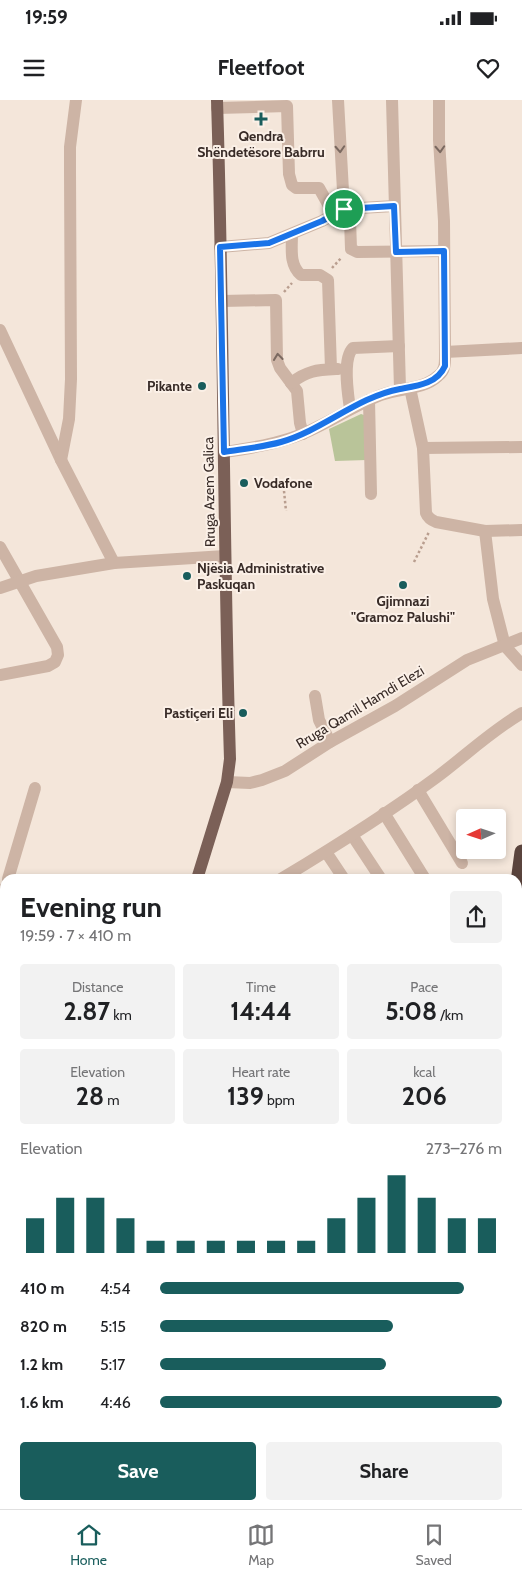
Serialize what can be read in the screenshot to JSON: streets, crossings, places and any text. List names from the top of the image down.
{
  "streets": {
    "main road": ["Rruga Azem Galica"],
    "street": ["Rruga Qamil Hamdi Elezi"]
  },
  "crossings": [
    ["Rruga Azem Galica", "Rruga Qamil Hamdi Elezi"]
  ],
  "places": {
    "health": ["Qendra Shëndetësore Babrru"],
    "other": [
      "Pikante",
      "Vodafone",
      "Njësia Administrative Paskuqan",
      "Gjimnazi \"Gramoz Palushi\"",
      "Pastiçeri Eli"
    ]
  },
  "north": "left",
  "page": {
    "status": "19:59",
    "header": "Fleetfoot",
    "heading": ["Evening run", "19:59 · 7 × 410 m"],
    "stats": [
      ["Distance", "2.87 km"],
      ["Time", "14:44"],
      ["Pace", "5:08 /km"],
      ["Elevation", "28 m"],
      ["Heart rate", "139 bpm"],
      ["kcal", "206"]
    ],
    "chart": ["Elevation", "273–276 m"],
    "list": [
      {
        "name": "410 m",
        "note": "4:54"
      },
      {
        "name": "820 m",
        "note": "5:15"
      },
      {
        "name": "1.2 km",
        "note": "5:17"
      },
      {
        "name": "1.6 km",
        "note": "4:46"
      }
    ],
    "buttons": ["Save", "Share"],
    "tabs": ["Home", "Map", "Saved"]
  }
}
